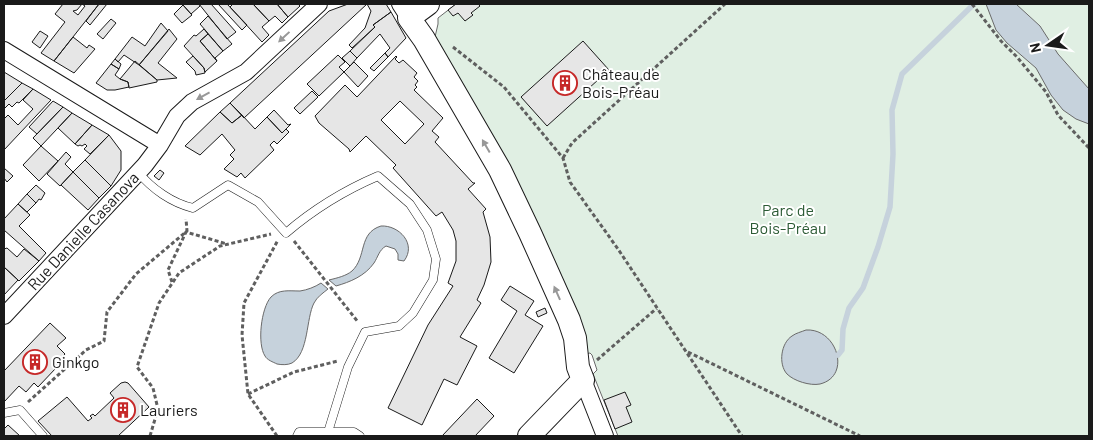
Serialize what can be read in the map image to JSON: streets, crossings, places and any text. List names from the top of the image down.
{
  "streets": {
    "street": ["Rue Danielle Casanova"]
  },
  "one_way": ["Rue Danielle Casanova"],
  "parks": ["Parc de Bois-Préau"],
  "places": {
    "building": ["Château de Bois-Préau", "Ginkgo", "Lauriers"]
  },
  "north": "left"
}
